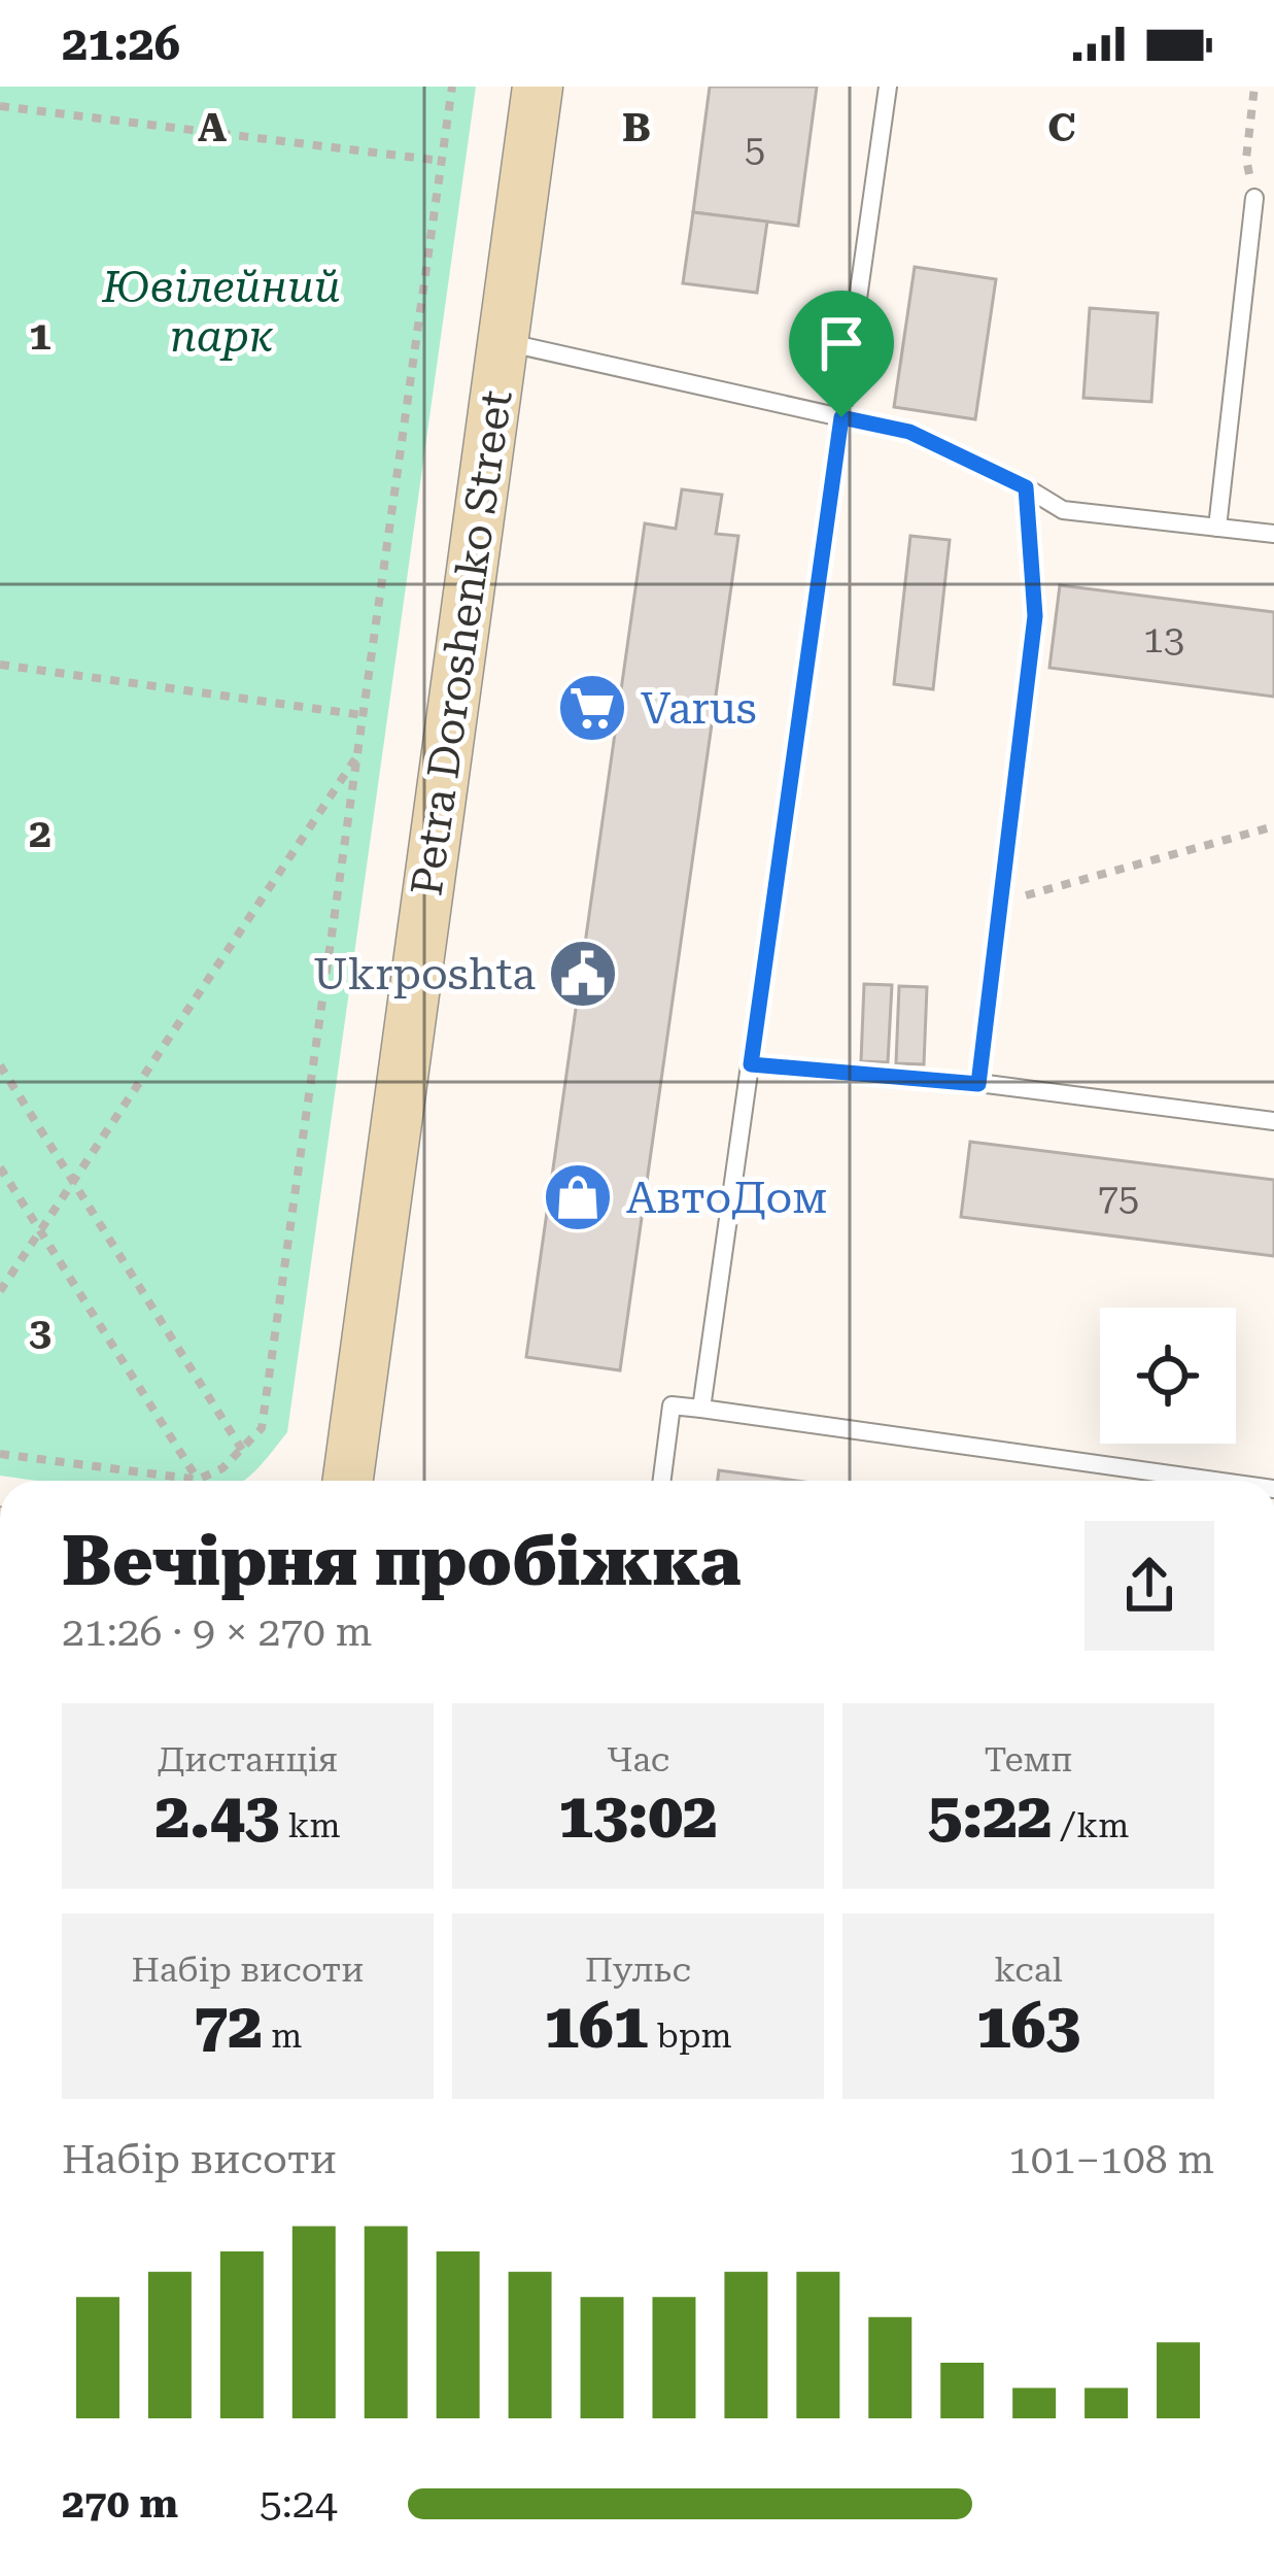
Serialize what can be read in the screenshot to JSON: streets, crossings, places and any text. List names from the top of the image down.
{
  "streets": {
    "main road": ["Petra Doroshenko Street"]
  },
  "parks": ["Ювілейний парк"],
  "places": {
    "supermarket": ["Varus"],
    "public building": ["Ukrposhta"],
    "shop": ["АвтоДом"]
  },
  "house_numbers": ["5", "13", "75"],
  "page": {
    "status": "21:26",
    "heading": ["Вечірня пробіжка", "21:26 · 9 × 270 m"],
    "stats": [
      ["Дистанція", "2.43 km"],
      ["Час", "13:02"],
      ["Темп", "5:22 /km"],
      ["Набір висоти", "72 m"],
      ["Пульс", "161 bpm"],
      ["kcal", "163"]
    ],
    "chart": ["Набір висоти", "101–108 m"],
    "list": [
      {
        "name": "270 m",
        "note": "5:24"
      }
    ]
  },
  "grid": {
    "columns": ["A", "B", "C"],
    "rows": ["1", "2", "3"]
  }
}
